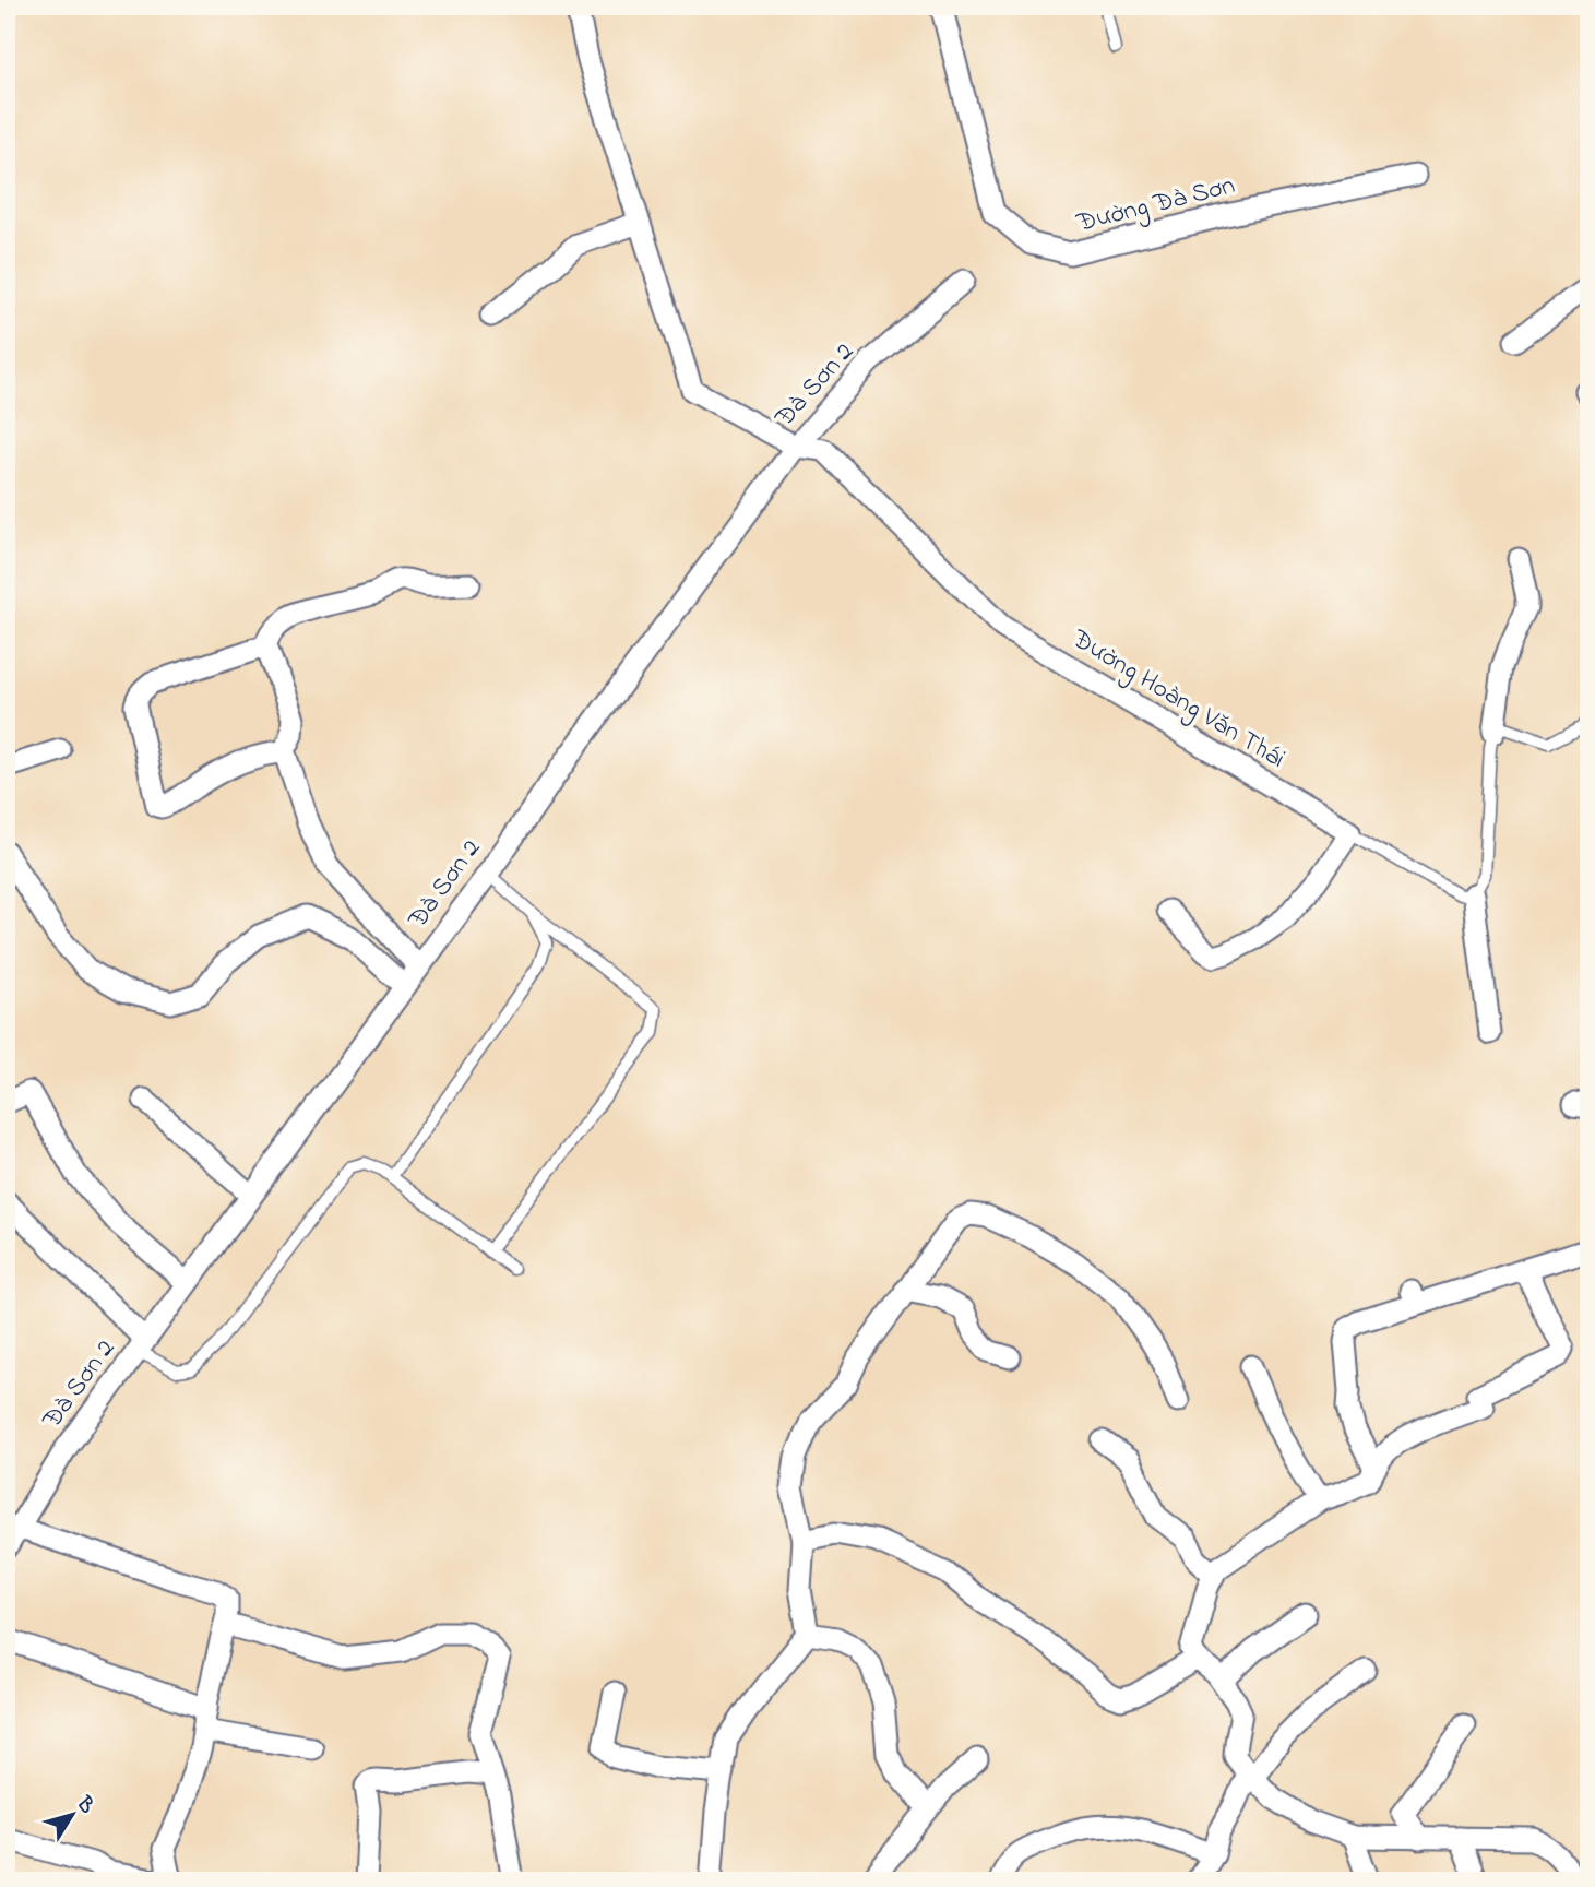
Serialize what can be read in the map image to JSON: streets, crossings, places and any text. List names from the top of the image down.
{
  "streets": {
    "street": ["Đường Đà Sơn", "Đà Sơn 2", "Đường Hoàng Văn Thái"]
  },
  "crossings": [
    ["Đà Sơn 2", "Đường Hoàng Văn Thái"]
  ],
  "north": "top right"
}
